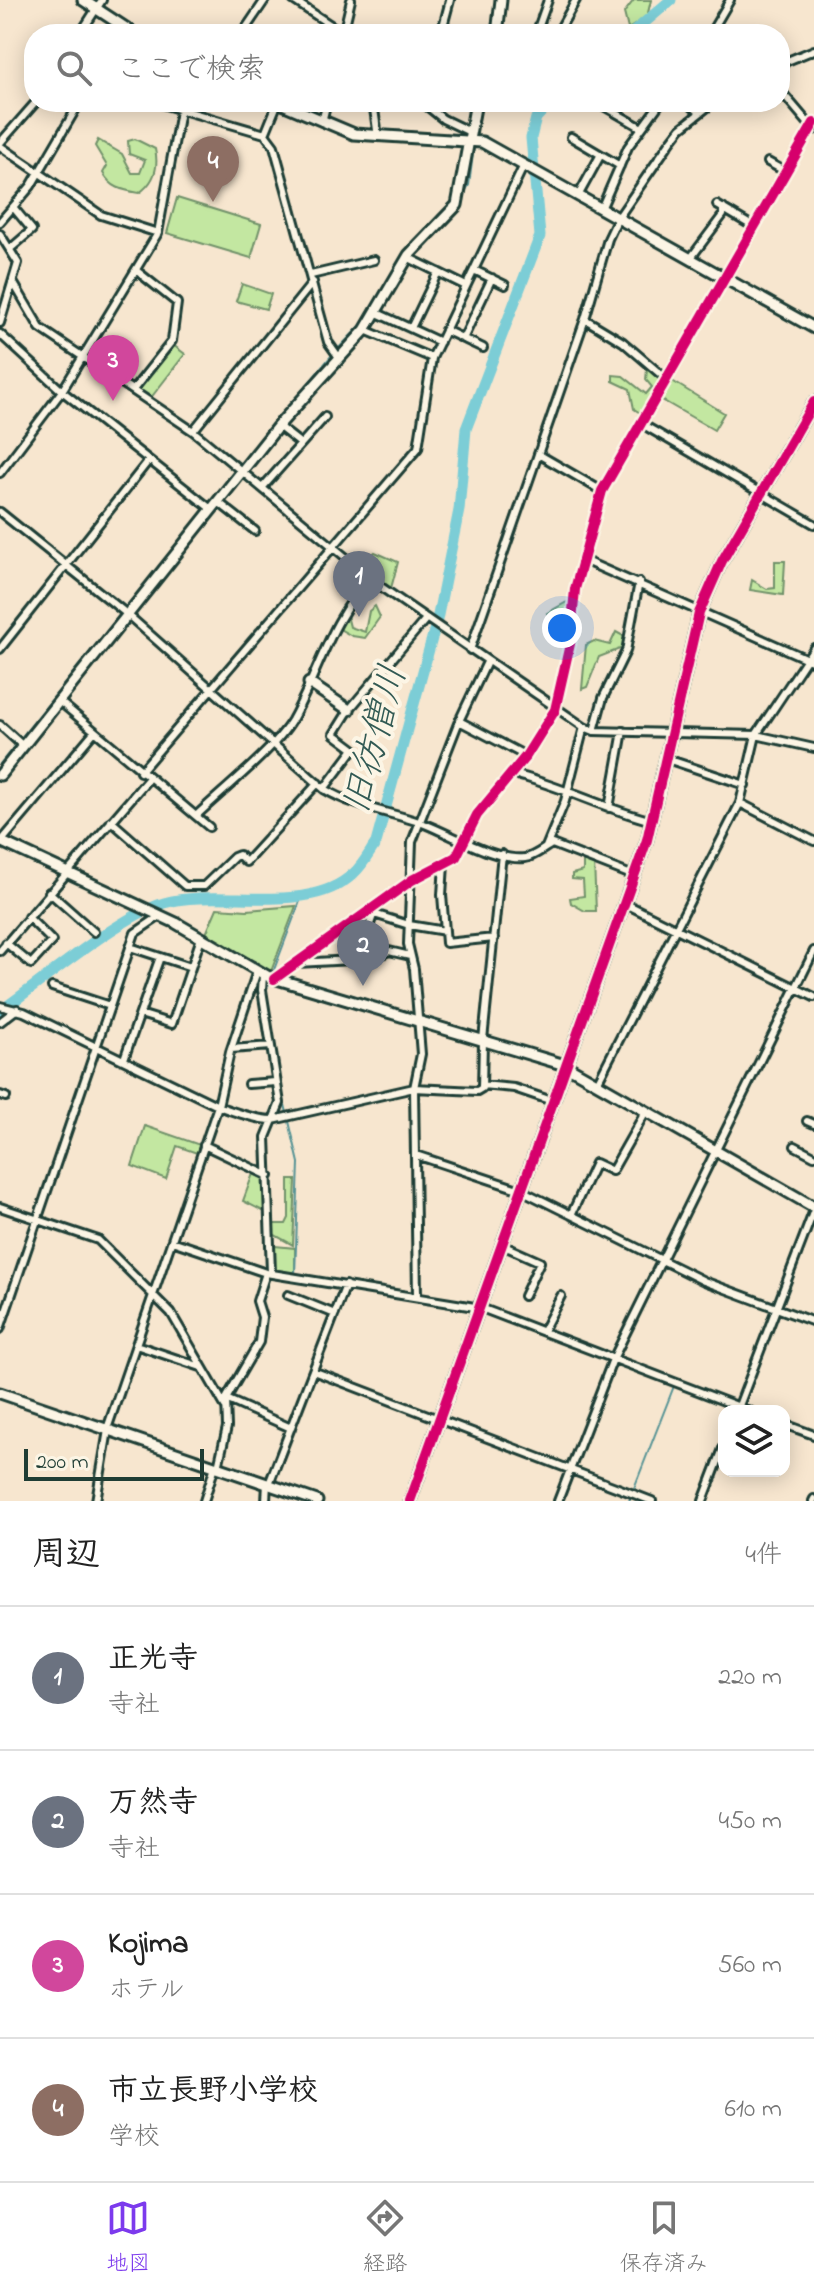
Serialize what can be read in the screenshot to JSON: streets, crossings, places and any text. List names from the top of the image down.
{
  "water": ["旧彷僧川"],
  "scale_bar": "200 m",
  "page": {
    "search": "ここで検索",
    "pins": [
      "4",
      "3",
      "1",
      "2"
    ],
    "scale": "200 m",
    "heading": ["周辺", "4件"],
    "list": [
      {
        "mark": "1",
        "name": "正光寺",
        "note": "寺社",
        "value": "220 m"
      },
      {
        "mark": "2",
        "name": "万然寺",
        "note": "寺社",
        "value": "450 m"
      },
      {
        "mark": "3",
        "name": "Kojima",
        "note": "ホテル",
        "value": "560 m"
      },
      {
        "mark": "4",
        "name": "市立長野小学校",
        "note": "学校",
        "value": "610 m"
      }
    ],
    "nav": ["地図", "経路", "保存済み"]
  }
}
